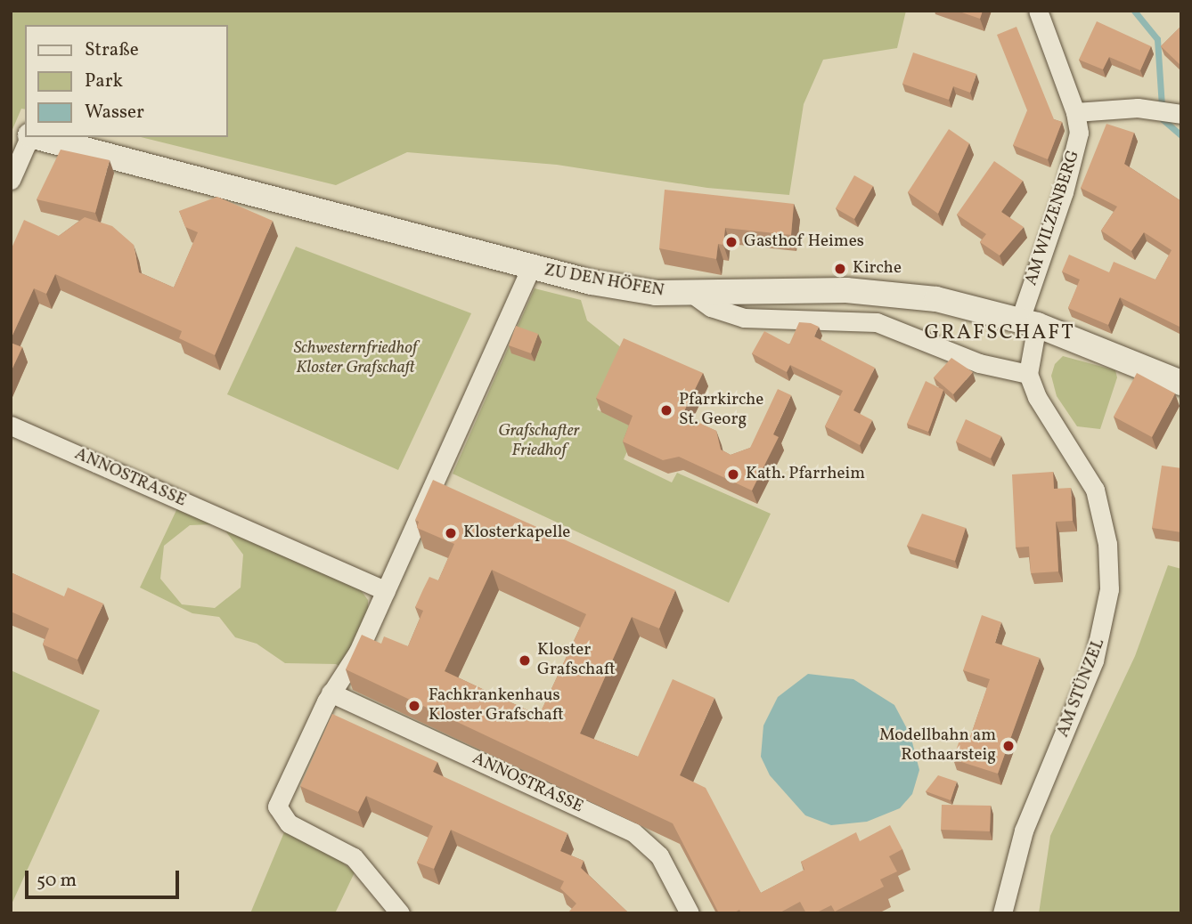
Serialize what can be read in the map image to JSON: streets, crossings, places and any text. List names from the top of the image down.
{
  "streets": {
    "street": [
      "AM WILZENBERG",
      "ZU DEN HÖFEN",
      "ANNOSTRASSE",
      "AM STÜNZEL"
    ]
  },
  "crossings": [
    ["AM WILZENBERG", "ZU DEN HÖFEN"]
  ],
  "districts": ["GRAFSCHAFT"],
  "parks": ["Schwesternfriedhof Kloster Grafschaft", "Grafschafter Friedhof"],
  "places": [
    "Gasthof Heimes",
    "Kirche",
    "Pfarrkirche St. Georg",
    "Kath. Pfarrheim",
    "Klosterkapelle",
    "Kloster Grafschaft",
    "Fachkrankenhaus Kloster Grafschaft",
    "Modellbahn am Rothaarsteig"
  ],
  "legend": ["Straße", "Park", "Wasser"],
  "scale_bar": "50 m"
}
